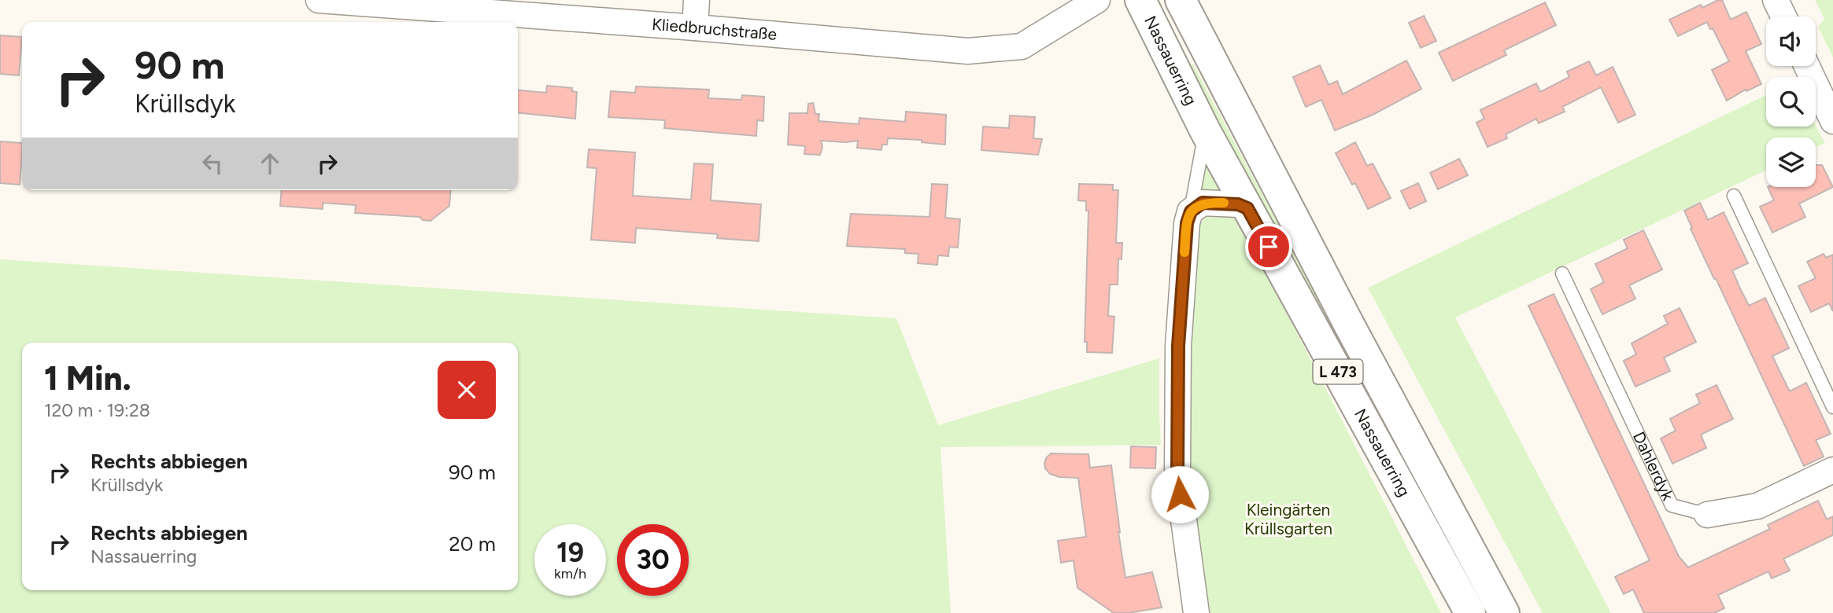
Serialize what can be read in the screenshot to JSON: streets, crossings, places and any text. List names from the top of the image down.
{
  "streets": {
    "main road": ["Nassauerring", "L 473"],
    "street": ["Kliedbruchstraße", "Dahlerdyk"]
  },
  "parks": ["Kleingärten Krüllsgarten"],
  "page": {
    "turn": ["90 m", "Krüllsdyk"],
    "heading": ["1 Min.", "120 m · 19:28"],
    "list": [
      {
        "name": "Rechts abbiegen",
        "note": "Krüllsdyk",
        "value": "90 m"
      },
      {
        "name": "Rechts abbiegen",
        "note": "Nassauerring",
        "value": "20 m"
      }
    ],
    "speed": "19 km/h",
    "limit": "30"
  }
}
